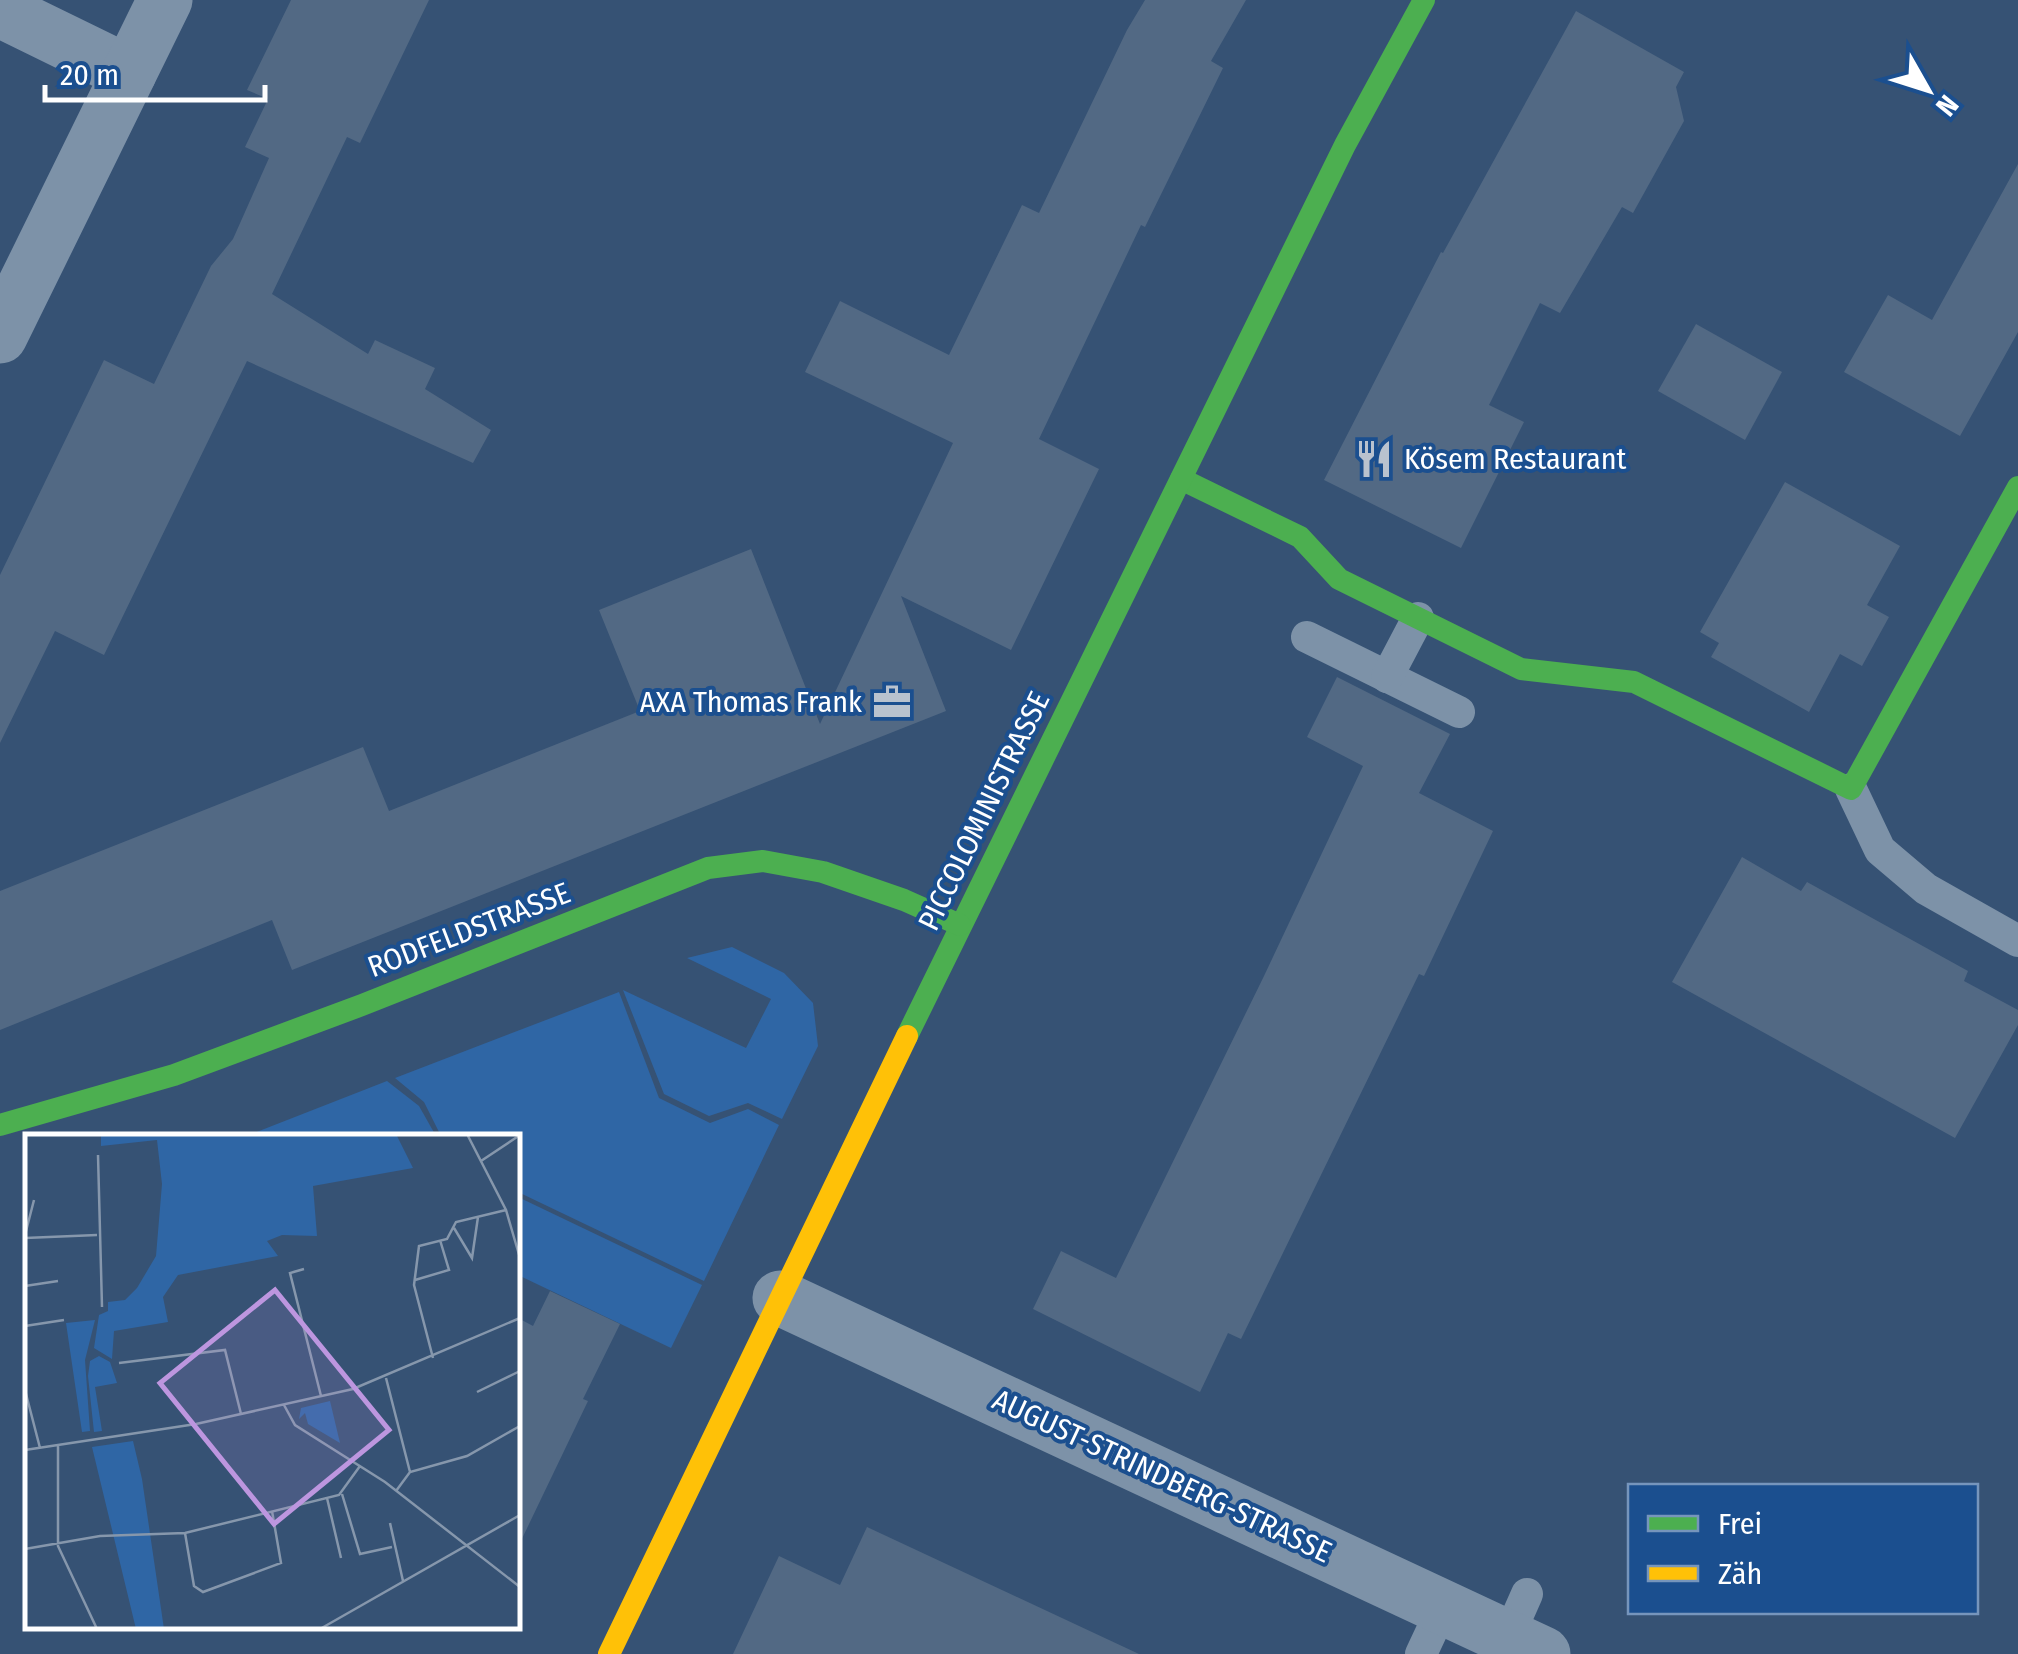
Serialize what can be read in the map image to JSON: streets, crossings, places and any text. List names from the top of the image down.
{
  "streets": {
    "street": ["PICCOLOMINISTRASSE", "RODFELDSTRASSE", "AUGUST-STRINDBERG-STRASSE"]
  },
  "crossings": [
    ["PICCOLOMINISTRASSE", "RODFELDSTRASSE"],
    ["PICCOLOMINISTRASSE", "AUGUST-STRINDBERG-STRASSE"]
  ],
  "places": {
    "restaurant": ["Kösem Restaurant"],
    "office": ["AXA Thomas Frank"]
  },
  "legend": ["Frei", "Zäh"],
  "scale_bar": "20 m",
  "north": "bottom right"
}
